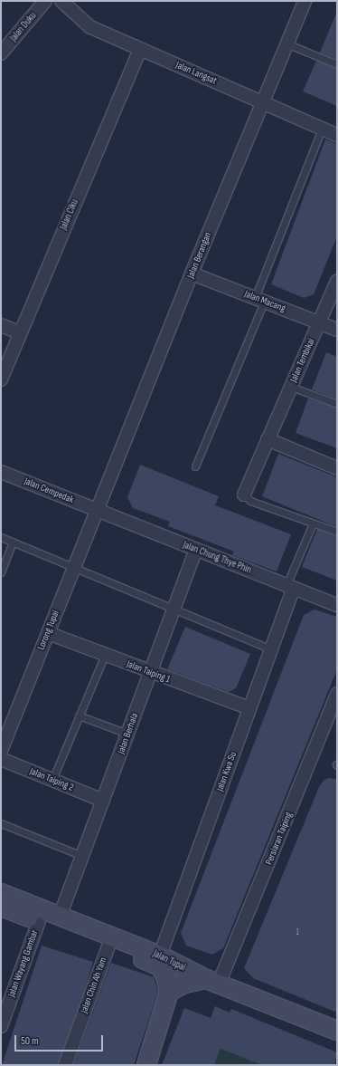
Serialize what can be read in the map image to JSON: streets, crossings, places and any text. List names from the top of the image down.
{
  "streets": {
    "main road": ["Jalan Tupai"],
    "street": [
      "Jalan Duku",
      "Jalan Langsat",
      "Jalan Ciku",
      "Jalan Berangan",
      "Jalan Macang",
      "Jalan Tembikai",
      "Jalan Cempedak",
      "Jalan Chung Thye Phin",
      "Lorong Tupai",
      "Jalan Taiping 1",
      "Jalan Berhala",
      "Jalan Kwa Su",
      "Jalan Taiping 2",
      "Persiaran Taiping",
      "Jalan Wayang Gambar",
      "Jalan Chin Ah Yam"
    ]
  },
  "crossings": [
    ["Jalan Langsat", "Jalan Ciku"],
    ["Jalan Langsat", "Jalan Berangan"],
    ["Jalan Berangan", "Jalan Macang"],
    ["Jalan Berangan", "Jalan Cempedak"],
    ["Jalan Berangan", "Jalan Chung Thye Phin"],
    ["Jalan Berangan", "Lorong Tupai"],
    ["Jalan Macang", "Jalan Tembikai"],
    ["Jalan Cempedak", "Jalan Chung Thye Phin"],
    ["Jalan Cempedak", "Lorong Tupai"],
    ["Jalan Chung Thye Phin", "Lorong Tupai"],
    ["Jalan Chung Thye Phin", "Jalan Berhala"],
    ["Jalan Chung Thye Phin", "Jalan Kwa Su"],
    ["Lorong Tupai", "Jalan Taiping 1"],
    ["Jalan Taiping 1", "Jalan Berhala"],
    ["Jalan Taiping 1", "Jalan Kwa Su"],
    ["Jalan Berhala", "Jalan Taiping 2"],
    ["Jalan Berhala", "Jalan Tupai"],
    ["Jalan Kwa Su", "Jalan Tupai"],
    ["Persiaran Taiping", "Jalan Tupai"],
    ["Jalan Tupai", "Jalan Wayang Gambar"],
    ["Jalan Tupai", "Jalan Chin Ah Yam"]
  ],
  "house_numbers": ["1"],
  "scale_bar": "50 m"
}
